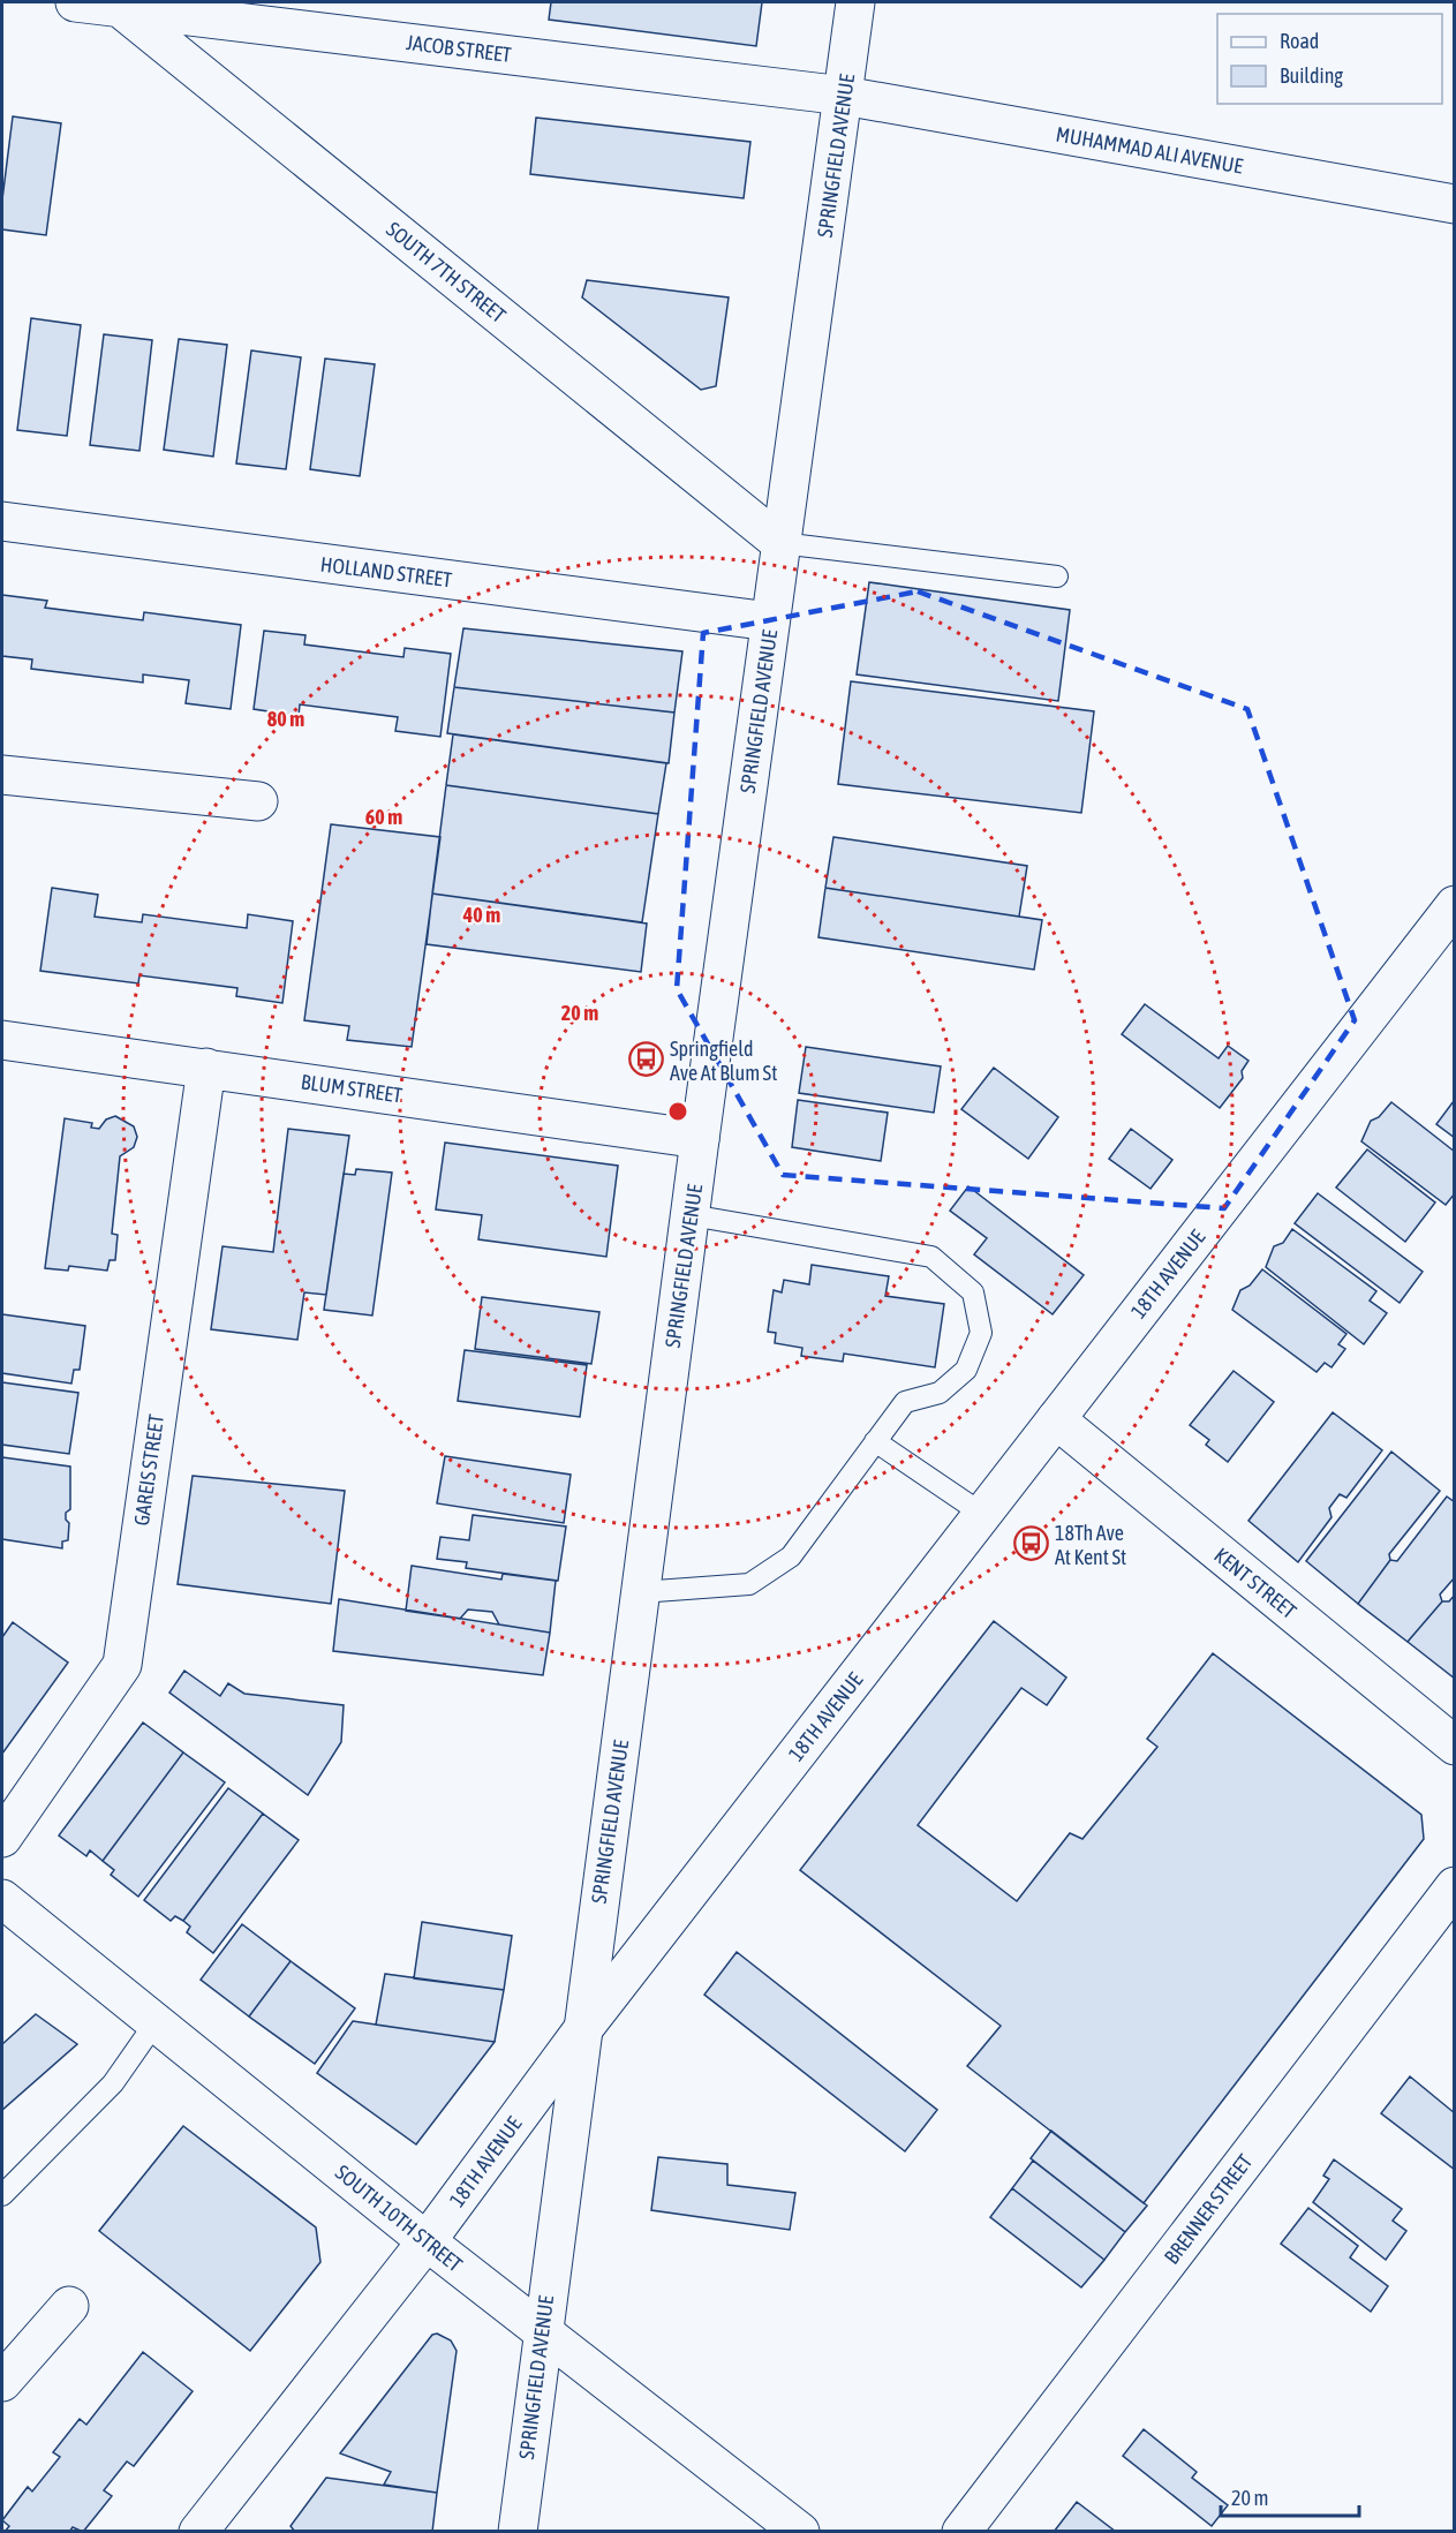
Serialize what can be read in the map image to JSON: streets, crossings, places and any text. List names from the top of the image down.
{
  "streets": {
    "street": [
      "JACOB STREET",
      "MUHAMMAD ALI AVENUE",
      "SPRINGFIELD AVENUE",
      "SOUTH 7TH STREET",
      "HOLLAND STREET",
      "BLUM STREET",
      "18TH AVENUE",
      "GAREIS STREET",
      "KENT STREET",
      "BRENNER STREET",
      "SOUTH 10TH STREET"
    ]
  },
  "crossings": [
    ["JACOB STREET", "MUHAMMAD ALI AVENUE"],
    ["JACOB STREET", "SPRINGFIELD AVENUE"],
    ["JACOB STREET", "SOUTH 7TH STREET"],
    ["MUHAMMAD ALI AVENUE", "SPRINGFIELD AVENUE"],
    ["SPRINGFIELD AVENUE", "SOUTH 7TH STREET"],
    ["SPRINGFIELD AVENUE", "HOLLAND STREET"],
    ["SPRINGFIELD AVENUE", "BLUM STREET"],
    ["SPRINGFIELD AVENUE", "18TH AVENUE"],
    ["SPRINGFIELD AVENUE", "SOUTH 10TH STREET"],
    ["BLUM STREET", "GAREIS STREET"],
    ["18TH AVENUE", "KENT STREET"],
    ["18TH AVENUE", "SOUTH 10TH STREET"]
  ],
  "places": {
    "bus stop": ["Springfield Ave At Blum St", "18Th Ave At Kent St"]
  },
  "legend": ["Road", "Building"],
  "scale_bar": "20 m",
  "rings": [
    "80 m",
    "60 m",
    "40 m",
    "20 m"
  ]
}
